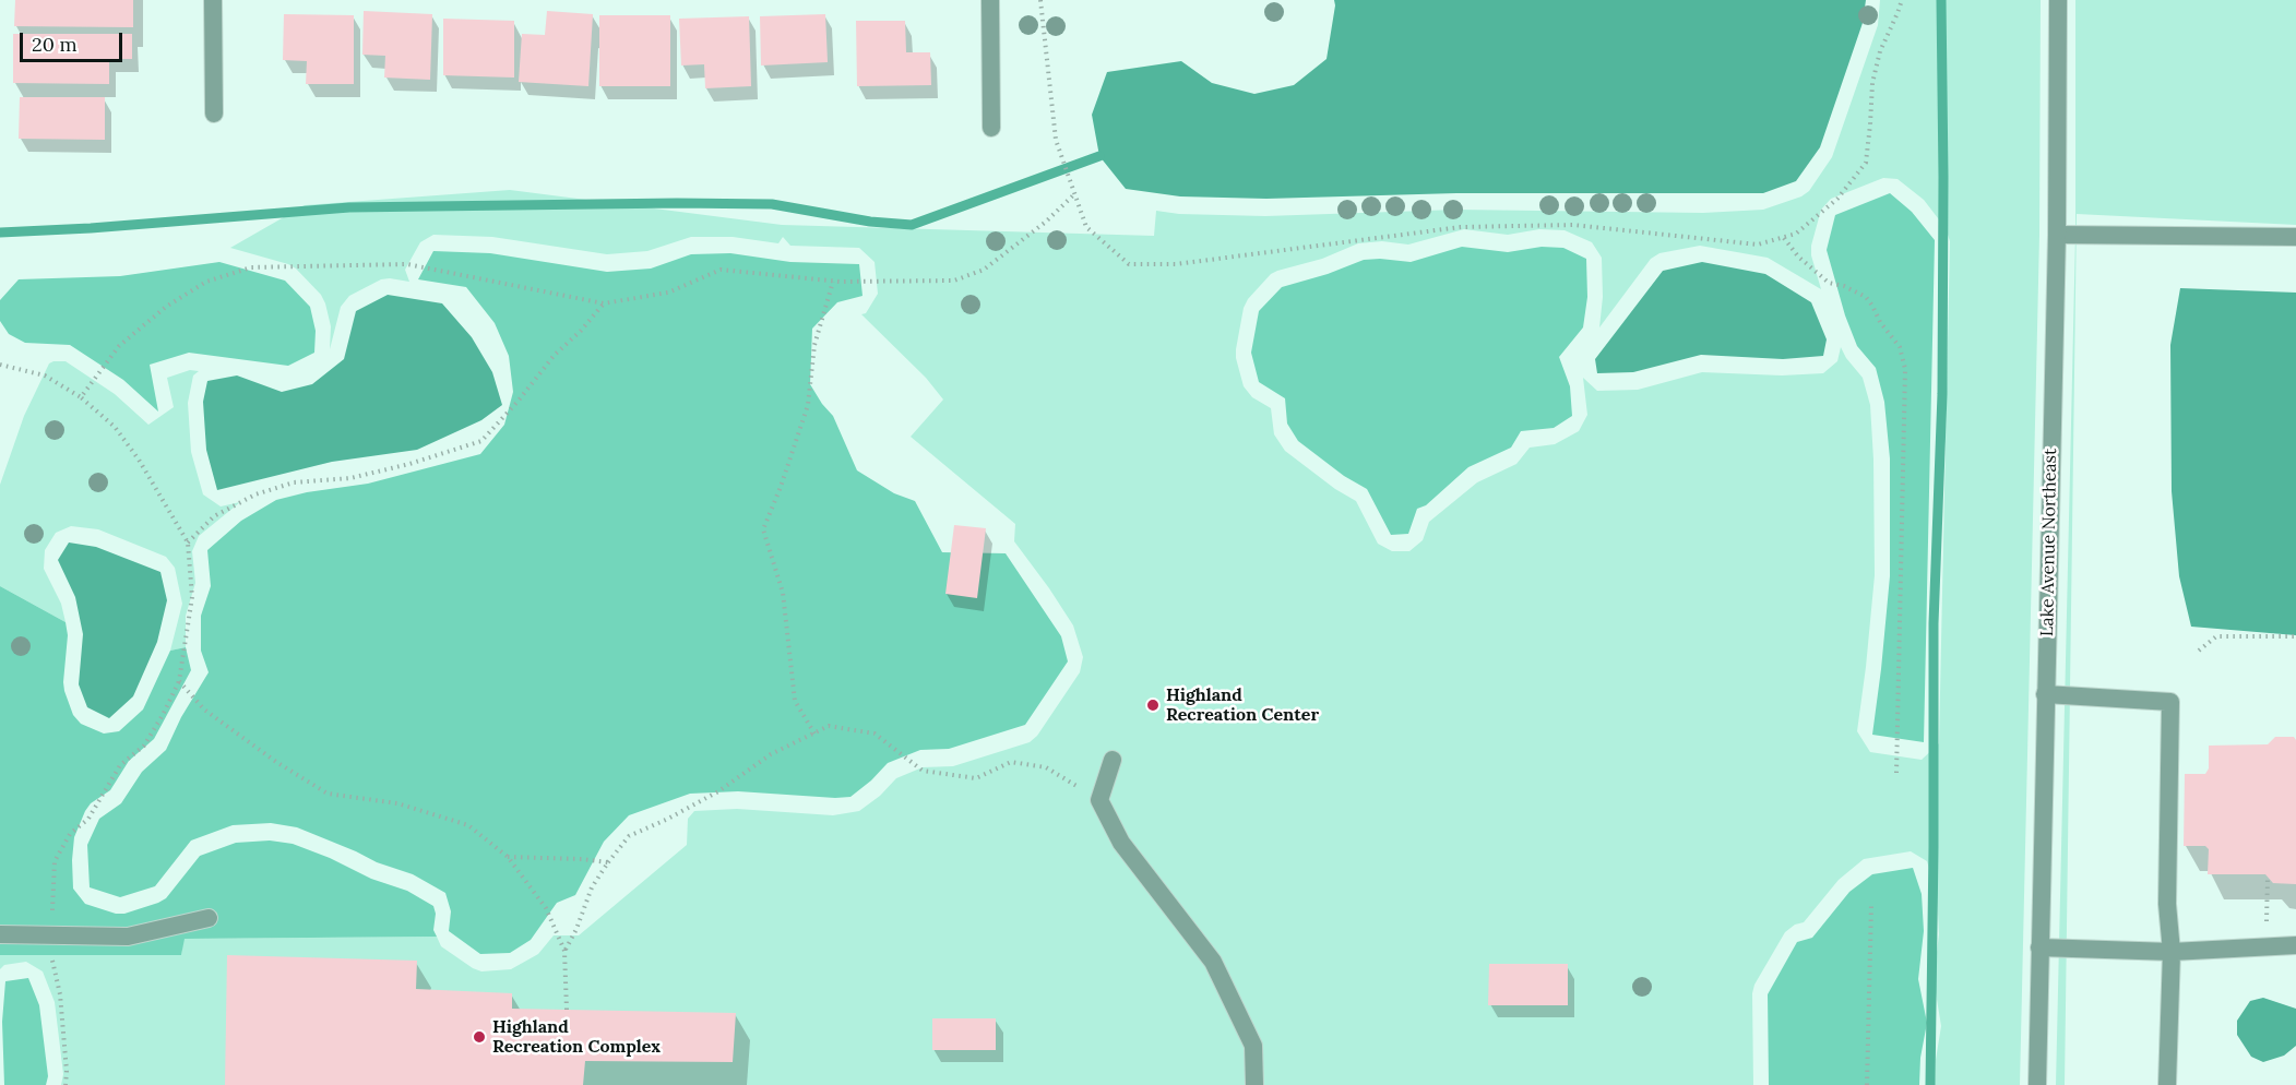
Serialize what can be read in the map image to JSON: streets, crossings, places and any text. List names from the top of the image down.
{
  "streets": {
    "street": ["Lake Avenue Northeast"]
  },
  "places": ["Highland Recreation Center", "Highland Recreation Complex"],
  "scale_bar": "20 m"
}
